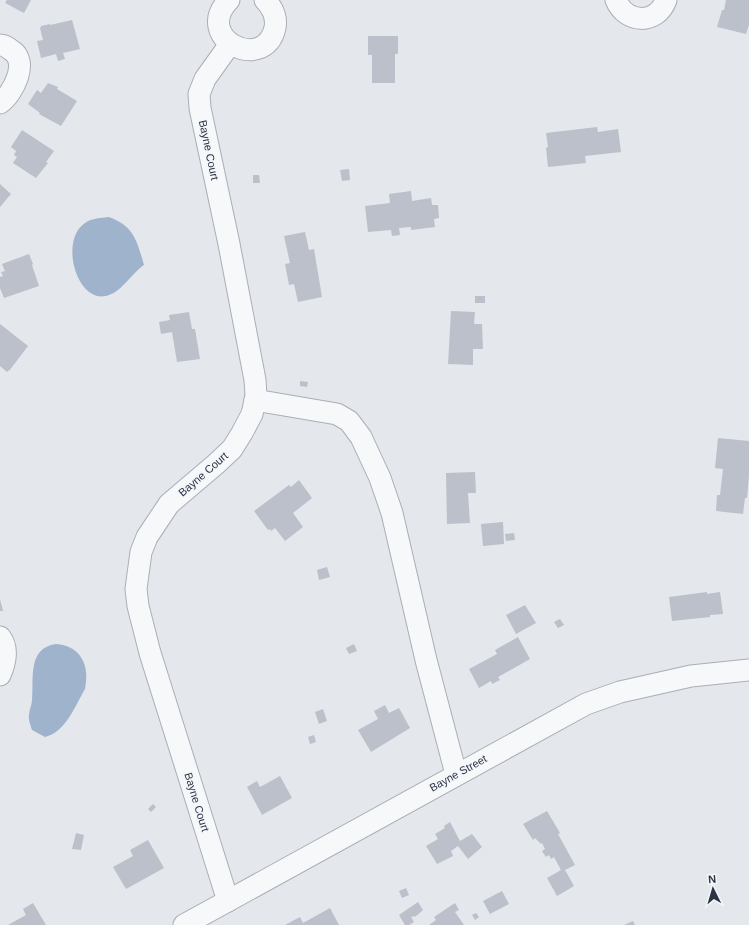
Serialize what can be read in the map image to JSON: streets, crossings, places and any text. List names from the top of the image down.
{
  "streets": {
    "street": ["Bayne Court", "Bayne Street"]
  },
  "crossings": [
    ["Bayne Court", "Bayne Street"]
  ],
  "north": "top"
}
